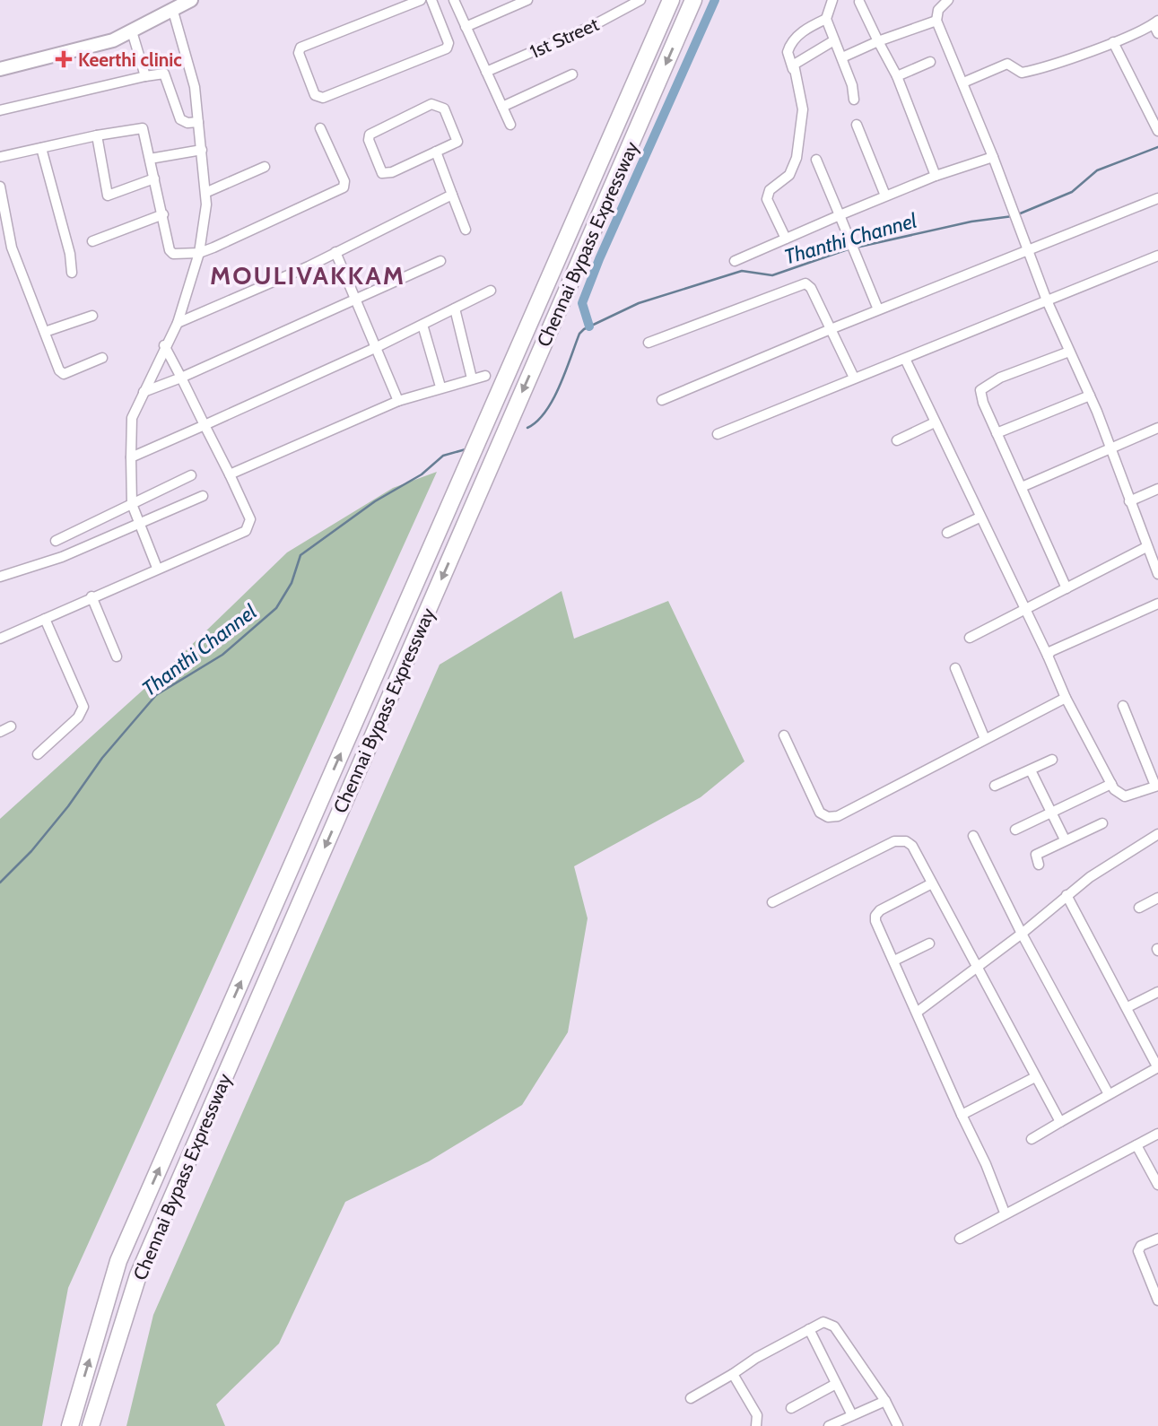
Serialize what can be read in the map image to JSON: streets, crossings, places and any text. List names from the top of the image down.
{
  "streets": {
    "highway": ["Chennai Bypass Expressway"],
    "street": ["1st Street"]
  },
  "districts": ["MOULIVAKKAM"],
  "water": ["Thanthi Channel"],
  "places": {
    "health": ["Keerthi clinic"]
  }
}
